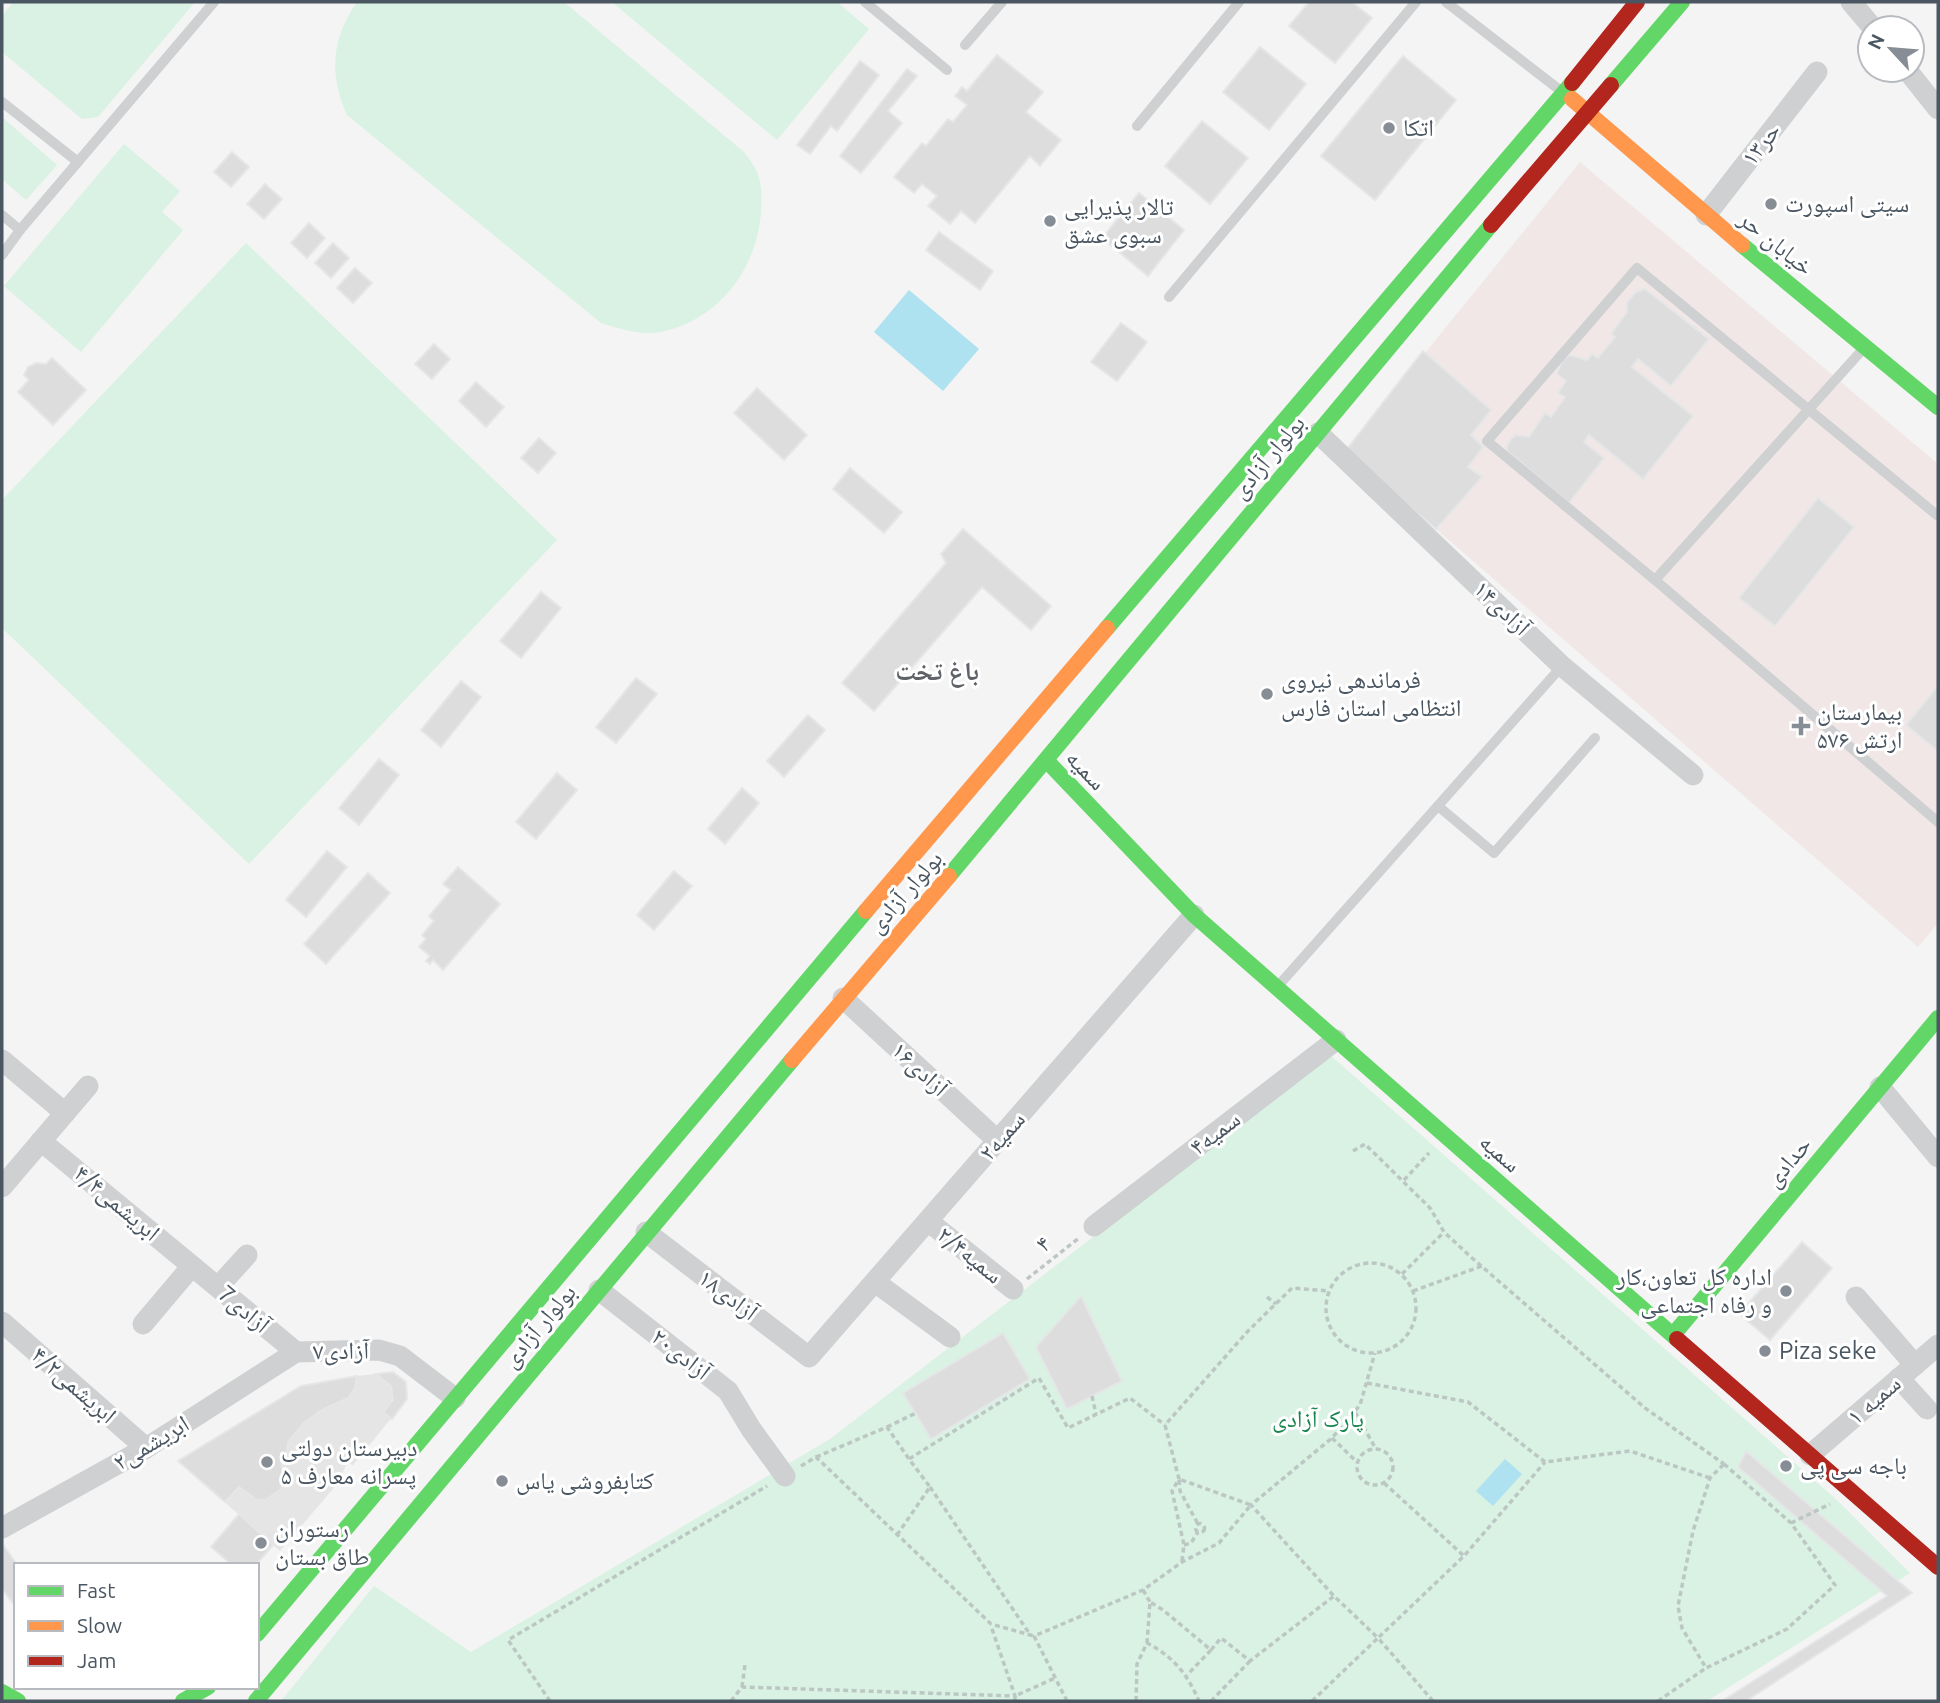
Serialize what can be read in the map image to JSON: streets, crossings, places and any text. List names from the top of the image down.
{
  "streets": {
    "main road": [
      "خیابان حر",
      "بولوار آزادی",
      "سمیه",
      "حدادی"
    ],
    "street": [
      "حر۱۳",
      "آزادی۱۴",
      "آزادی۱۶",
      "سمیه۴",
      "۲سمیه",
      "ابریشمی۴/۴",
      "سمیه۲/۴",
      "آزادی۱۸",
      "7آزادی",
      "آزادی۷",
      "آزادی۲۰",
      "ابریشمی۴/۲",
      "۱ سمیه",
      "ابریشمی۲"
    ],
    "path": ["۴"]
  },
  "crossings": [
    ["حر۱۳", "خیابان حر"],
    ["خیابان حر", "بولوار آزادی"],
    ["بولوار آزادی", "آزادی۱۴"],
    ["بولوار آزادی", "سمیه"],
    ["بولوار آزادی", "آزادی۱۶"],
    ["بولوار آزادی", "آزادی۱۸"],
    ["بولوار آزادی", "آزادی۷"],
    ["بولوار آزادی", "آزادی۲۰"],
    ["سمیه", "سمیه۴"],
    ["سمیه", "۲سمیه"],
    ["سمیه", "حدادی"],
    ["سمیه", "۱ سمیه"],
    ["آزادی۱۶", "۲سمیه"],
    ["سمیه۴", "۴"],
    ["۲سمیه", "سمیه۲/۴"],
    ["۲سمیه", "آزادی۱۸"],
    ["ابریشمی۴/۴", "7آزادی"],
    ["۴", "سمیه۲/۴"],
    ["7آزادی", "آزادی۷"],
    ["7آزادی", "ابریشمی۲"],
    ["آزادی۷", "ابریشمی۲"],
    ["ابریشمی۴/۲", "ابریشمی۲"]
  ],
  "districts": ["باغ تخت"],
  "parks": ["پارک آزادی"],
  "places": {
    "other": [
      "اتکا",
      "سیتی اسپورت",
      "تالار پذیرایی سبوی عشق",
      "فرماندهی نیروی انتظامی استان فارس",
      "اداره کل تعاون،کار و رفاه اجتماعی",
      "Piza seke",
      "دبیرستان دولتی پسرانه معارف ۵",
      "باجه سی پی",
      "کتابفروشی یاس",
      "رستوران طاق بستان"
    ],
    "health": ["بیمارستان ۵۷۶ ارتش"]
  },
  "legend": ["Fast", "Slow", "Jam"],
  "north": "top left"
}
